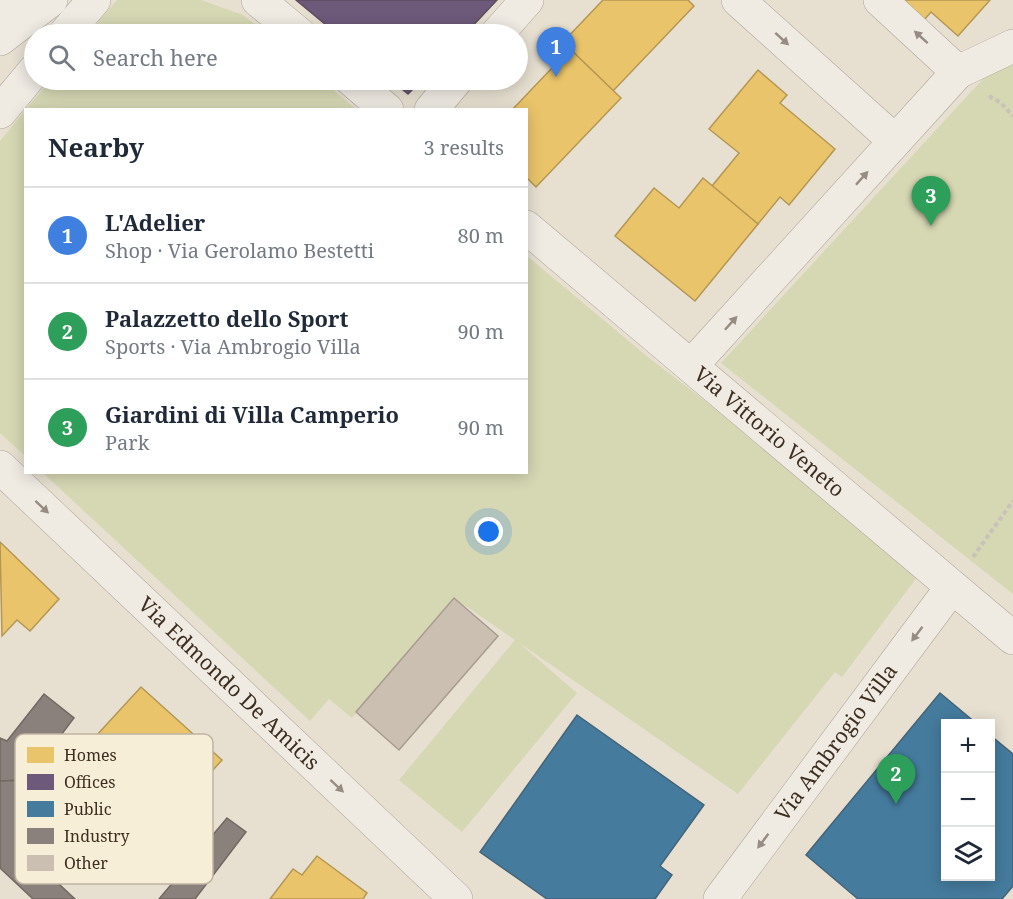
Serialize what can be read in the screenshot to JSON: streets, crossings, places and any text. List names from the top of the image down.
{
  "streets": {
    "street": ["Via Vittorio Veneto", "Via Edmondo De Amicis", "Via Ambrogio Villa"]
  },
  "crossings": [
    ["Via Vittorio Veneto", "Via Ambrogio Villa"]
  ],
  "one_way": ["Via Edmondo De Amicis", "Via Ambrogio Villa"],
  "legend": [
    "Homes",
    "Offices",
    "Public",
    "Industry",
    "Other"
  ],
  "page": {
    "search": "Search here",
    "pins": ["1", "3", "2"],
    "heading": ["Nearby", "3 results"],
    "list": [
      {
        "mark": "1",
        "name": "L'Adelier",
        "note": "Shop · Via Gerolamo Bestetti",
        "value": "80 m"
      },
      {
        "mark": "2",
        "name": "Palazzetto dello Sport",
        "note": "Sports · Via Ambrogio Villa",
        "value": "90 m"
      },
      {
        "mark": "3",
        "name": "Giardini di Villa Camperio",
        "note": "Park",
        "value": "90 m"
      }
    ],
    "map_buttons": ["+", "−"]
  }
}
